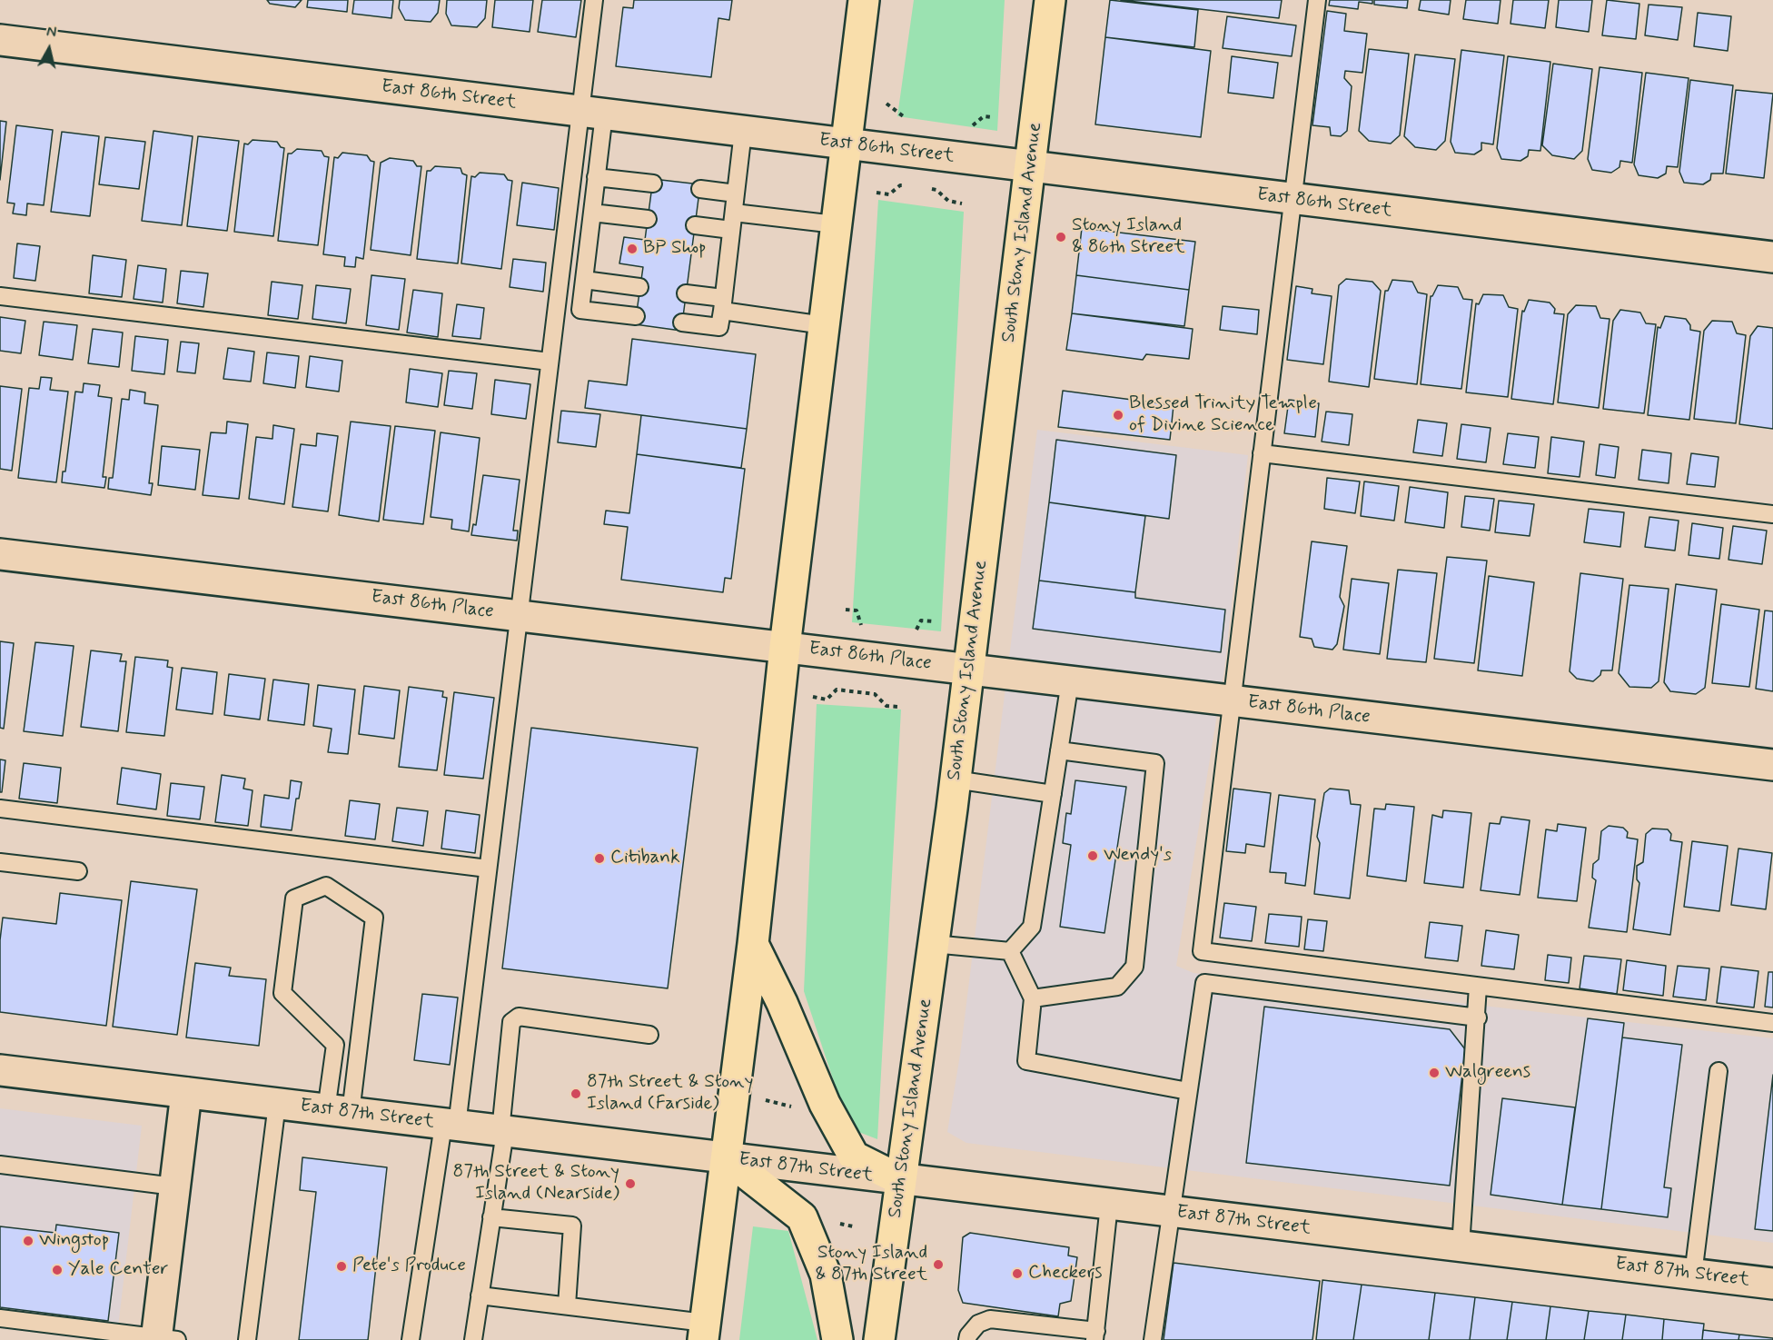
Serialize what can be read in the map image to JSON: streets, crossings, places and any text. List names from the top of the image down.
{
  "streets": {
    "highway": ["South Stony Island Avenue"],
    "street": ["East 86th Street", "East 86th Place", "East 87th Street"]
  },
  "crossings": [
    ["East 86th Street", "South Stony Island Avenue"],
    ["South Stony Island Avenue", "East 86th Place"],
    ["South Stony Island Avenue", "East 87th Street"]
  ],
  "places": [
    "Stony Island & 86th Street",
    "BP Shop",
    "Blessed Trinity Temple of Divine Science",
    "Wendy's",
    "Citibank",
    "Walgreens",
    "87th Street & Stony Island (Farside)",
    "87th Street & Stony Island (Nearside)",
    "Wingstop",
    "Stony Island & 87th Street",
    "Pete's Produce",
    "Yale Center",
    "Checkers"
  ],
  "north": "top"
}
